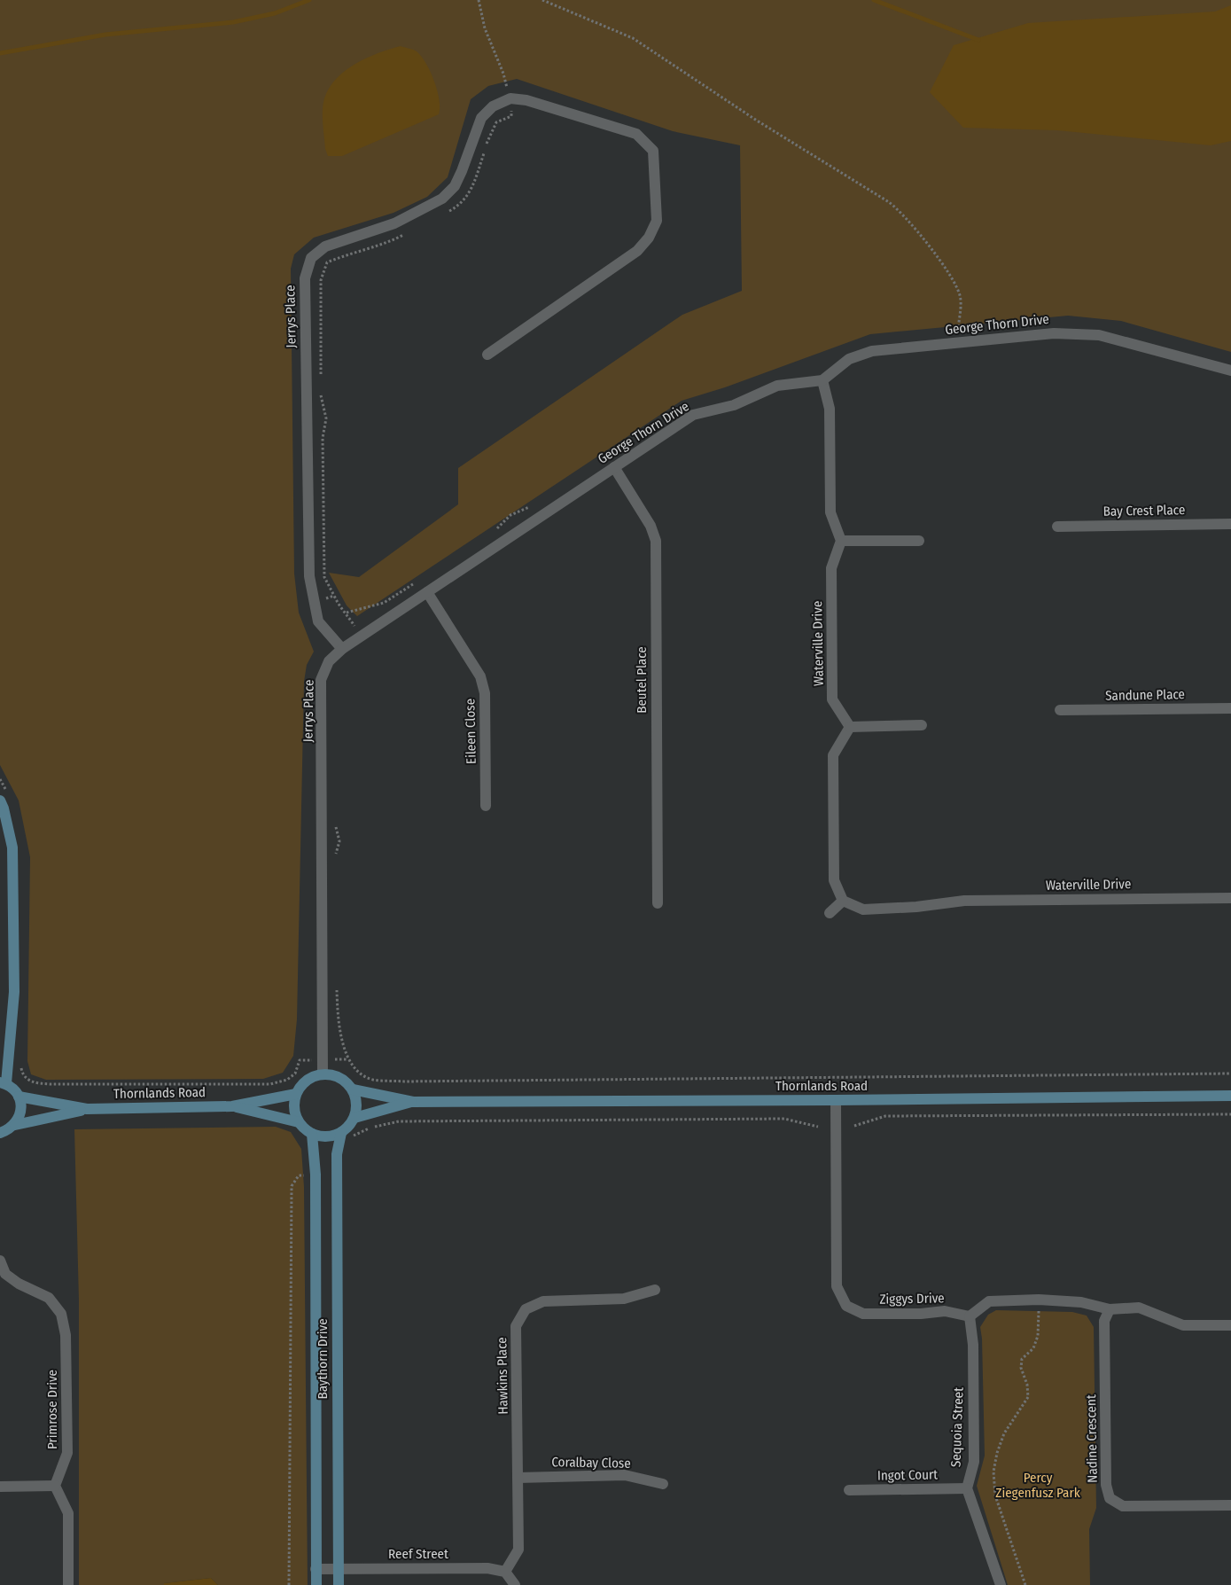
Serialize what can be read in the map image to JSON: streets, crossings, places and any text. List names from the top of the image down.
{
  "streets": {
    "street": [
      "Jerrys Place",
      "George Thorn Drive",
      "Bay Crest Place",
      "Waterville Drive",
      "Beutel Place",
      "Sandune Place",
      "Eileen Close",
      "Thornlands Road",
      "Ziggys Drive",
      "Baythorn Drive",
      "Hawkins Place",
      "Primrose Drive",
      "Sequoia Street",
      "Nadine Crescent",
      "Coralbay Close",
      "Ingot Court",
      "Reef Street"
    ]
  },
  "crossings": [
    ["Jerrys Place", "George Thorn Drive"],
    ["Jerrys Place", "Thornlands Road"],
    ["Jerrys Place", "Baythorn Drive"],
    ["George Thorn Drive", "Beutel Place"],
    ["George Thorn Drive", "Eileen Close"],
    ["Thornlands Road", "Ziggys Drive"],
    ["Thornlands Road", "Baythorn Drive"],
    ["Ziggys Drive", "Sequoia Street"],
    ["Baythorn Drive", "Reef Street"],
    ["Hawkins Place", "Coralbay Close"],
    ["Hawkins Place", "Reef Street"],
    ["Sequoia Street", "Ingot Court"]
  ],
  "parks": ["Percy Ziegenfusz Park"]
}
